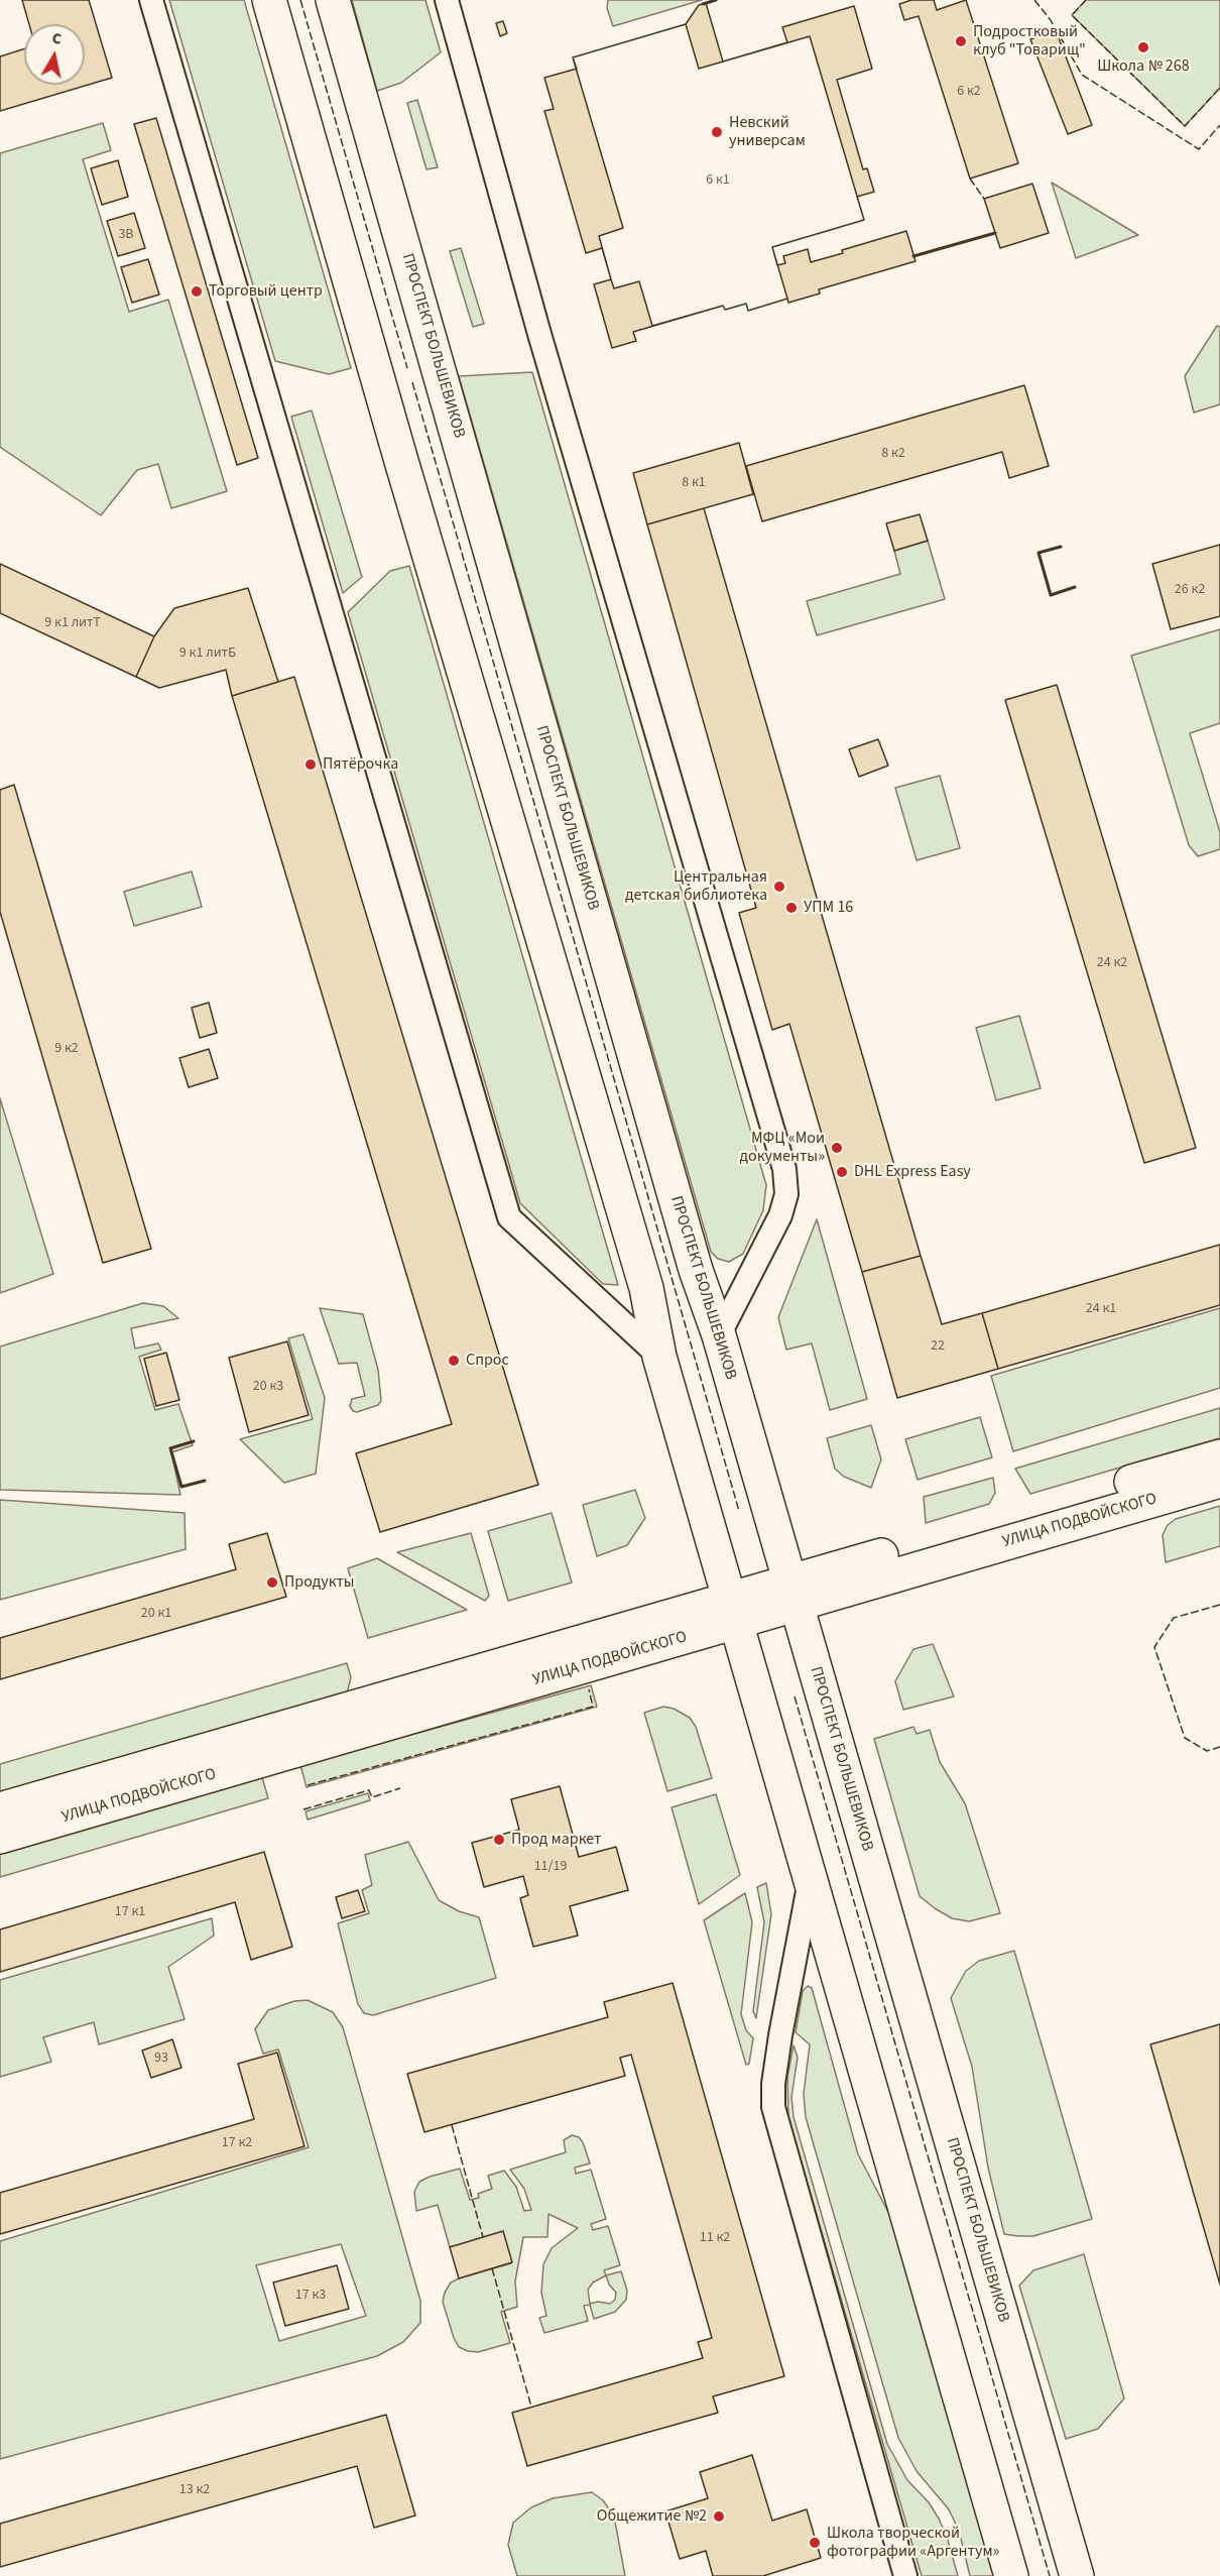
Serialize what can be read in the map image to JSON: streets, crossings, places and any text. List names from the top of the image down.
{
  "streets": {
    "main road": ["ПРОСПЕКТ БОЛЬШЕВИКОВ", "УЛИЦА ПОДВОЙСКОГО"]
  },
  "crossings": [
    ["ПРОСПЕКТ БОЛЬШЕВИКОВ", "УЛИЦА ПОДВОЙСКОГО"]
  ],
  "places": [
    "Подростковый клуб \"Товарищ\"",
    "Школа № 268",
    "Невский универсам",
    "Торговый центр",
    "Пятёрочка",
    "Центральная детская библиотека",
    "УПМ 16",
    "МФЦ «Мои документы»",
    "DHL Express Easy",
    "Спрос",
    "Продукты",
    "Прод маркет",
    "Общежитие №2",
    "Школа творческой фотографии «Аргентум»"
  ],
  "house_numbers": [
    "6 к2",
    "6 к1",
    "3В",
    "8 к2",
    "8 к1",
    "26 к2",
    "9 к1 литТ",
    "9 к1 литБ",
    "24 к2",
    "9 к2",
    "24 к1",
    "22",
    "20 к3",
    "20 к1",
    "11/19",
    "17 к1",
    "93",
    "17 к2",
    "11 к2",
    "17 к3",
    "13 к2"
  ],
  "north": "top"
}
